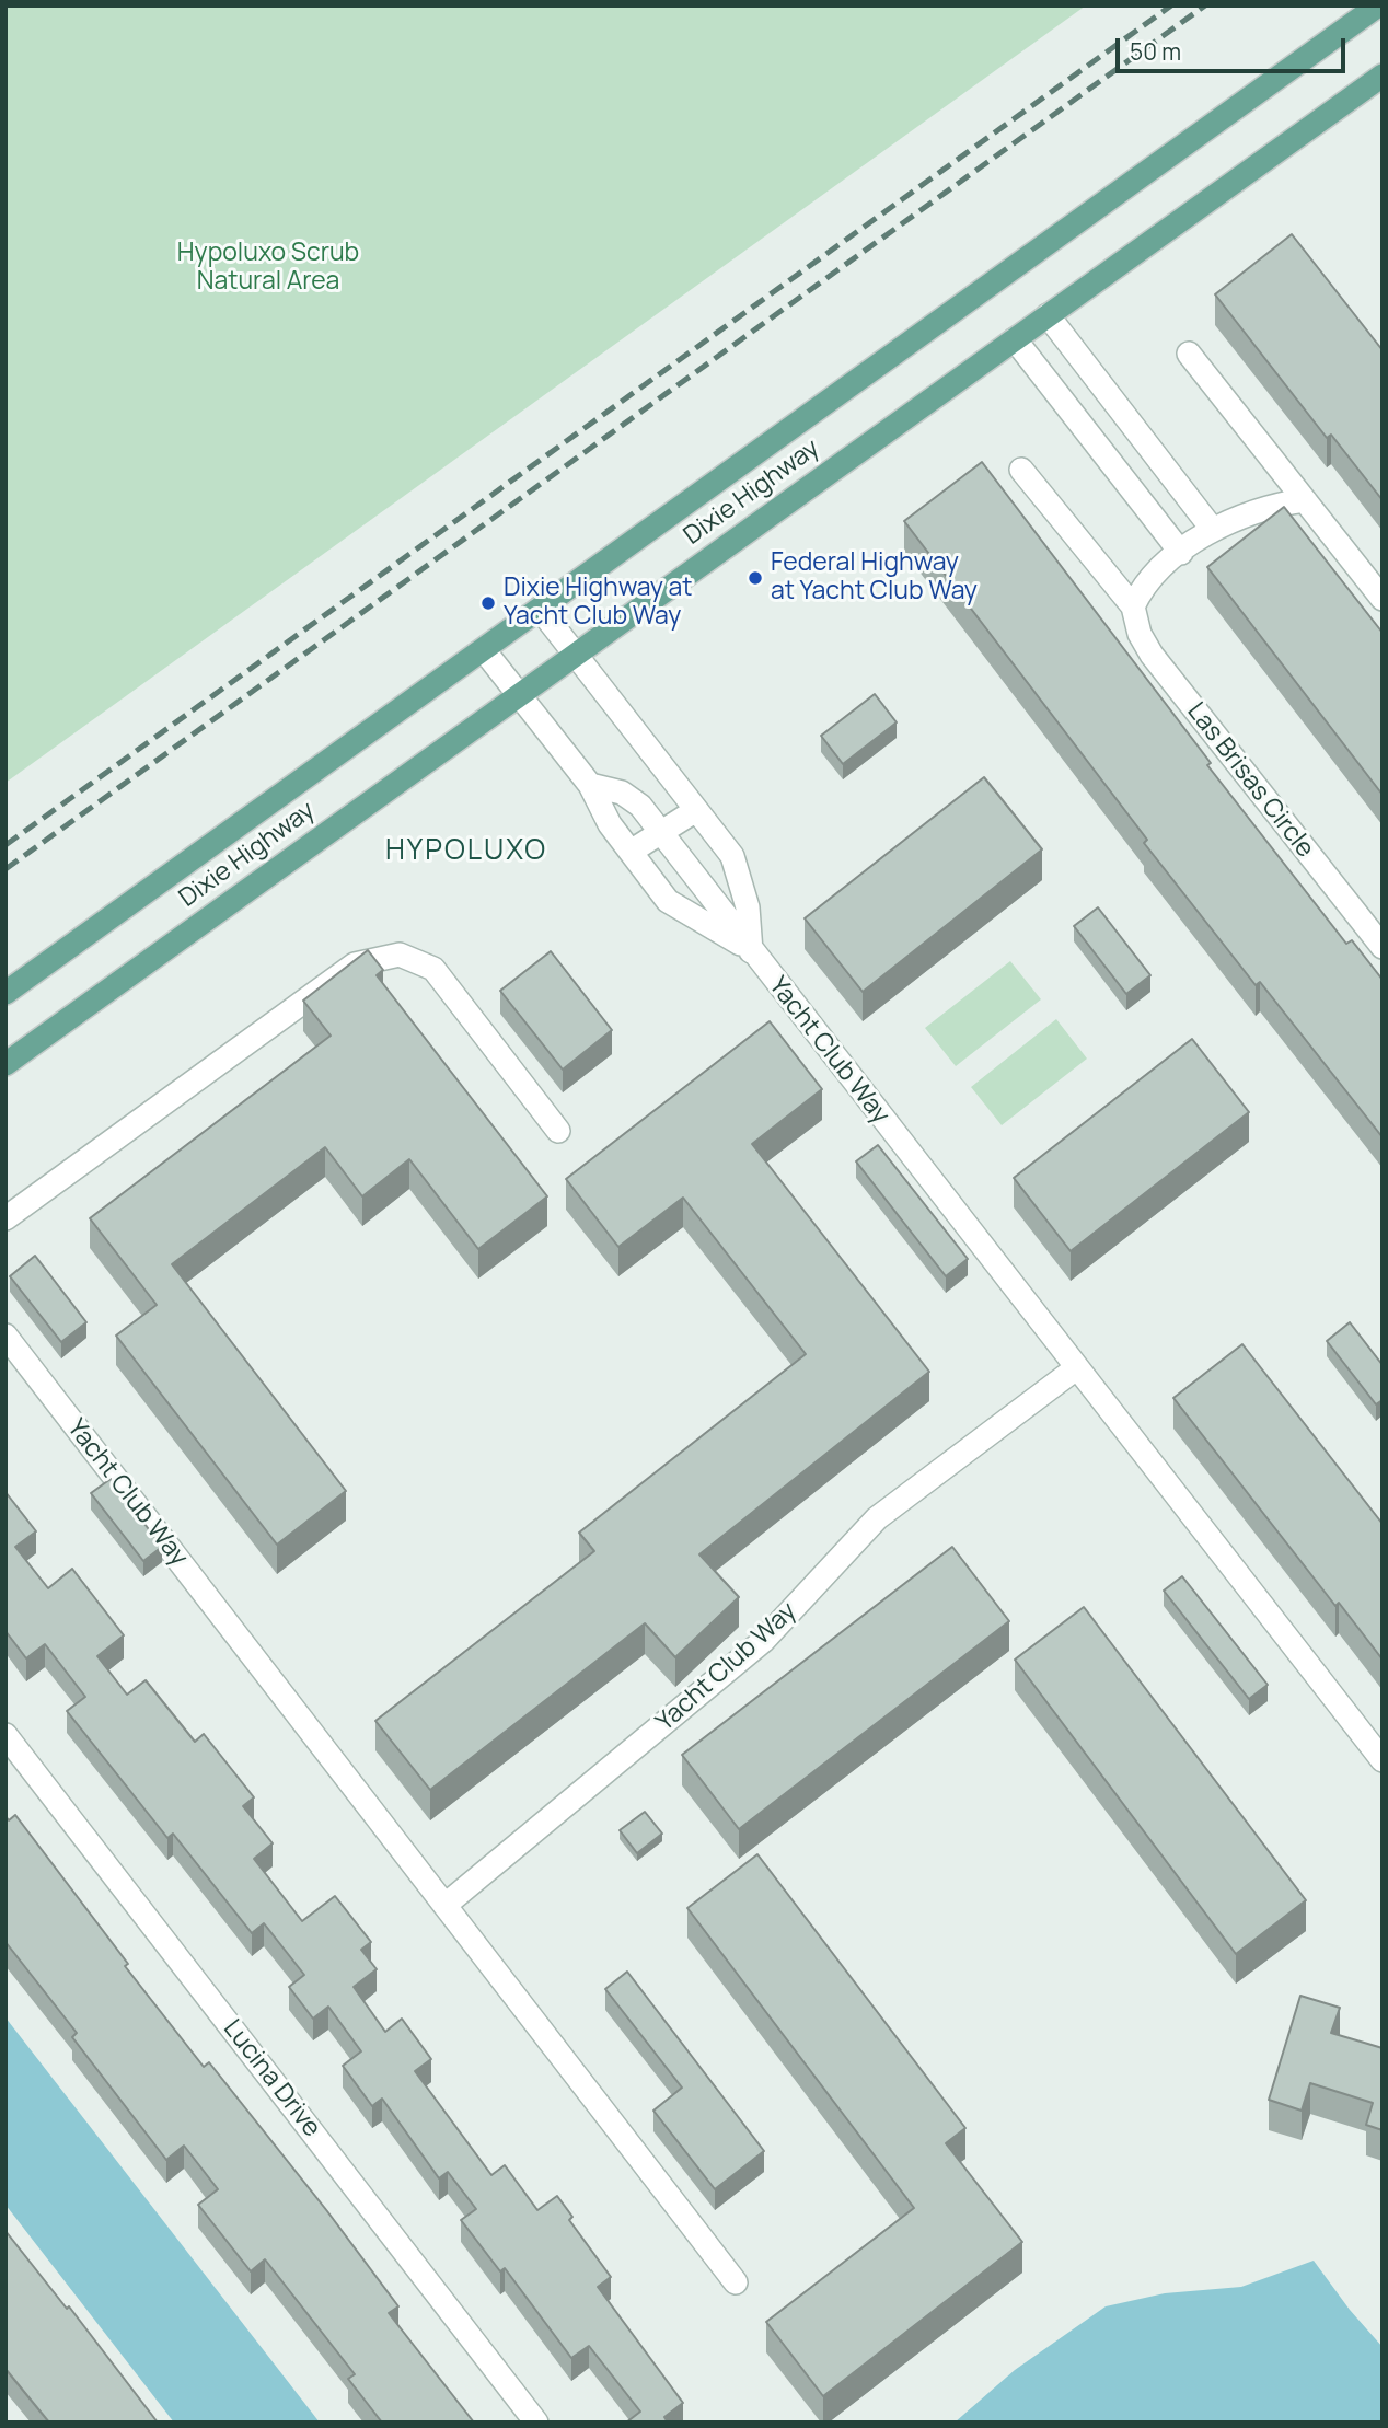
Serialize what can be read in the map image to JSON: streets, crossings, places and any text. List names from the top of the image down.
{
  "streets": {
    "main road": ["Dixie Highway"],
    "street": ["Las Brisas Circle", "Yacht Club Way", "Lucina Drive"]
  },
  "crossings": [
    ["Dixie Highway", "Yacht Club Way"]
  ],
  "districts": ["HYPOLUXO"],
  "parks": ["Hypoluxo Scrub Natural Area"],
  "places": ["Federal Highway at Yacht Club Way", "Dixie Highway at Yacht Club Way"],
  "scale_bar": "50 m"
}
